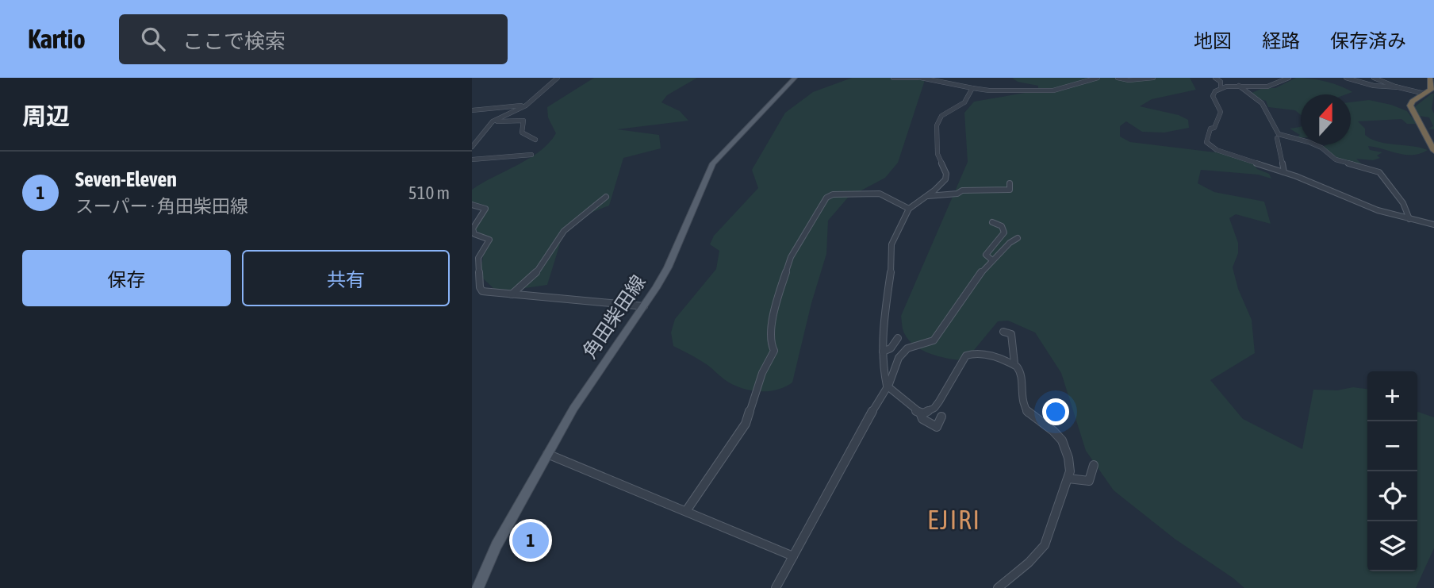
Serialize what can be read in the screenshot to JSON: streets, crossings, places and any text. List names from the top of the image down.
{
  "streets": {
    "main road": ["角田柴田線"]
  },
  "districts": ["EJIRI"],
  "north": "top",
  "page": {
    "header": "Kartio",
    "search": "ここで検索",
    "nav": ["地図", "経路", "保存済み"],
    "heading": "周辺",
    "list": [
      {
        "mark": "1",
        "name": "Seven-Eleven",
        "note": "スーパー · 角田柴田線",
        "value": "510 m"
      }
    ],
    "buttons": ["保存", "共有"],
    "map_buttons": ["+", "−"],
    "pins": "1"
  }
}
